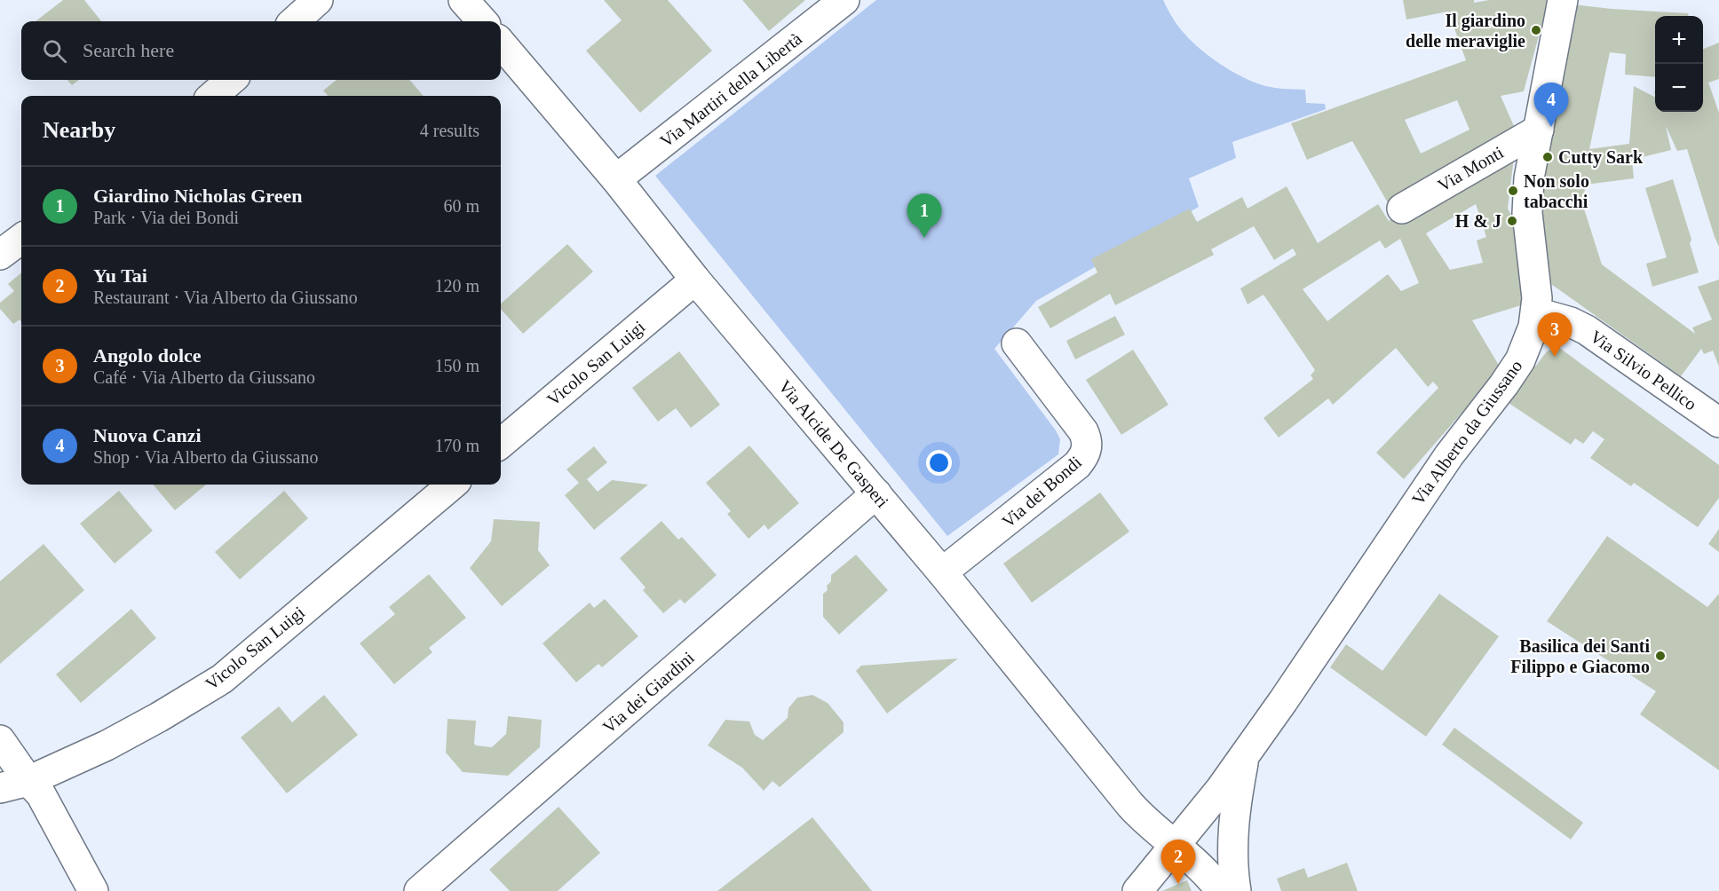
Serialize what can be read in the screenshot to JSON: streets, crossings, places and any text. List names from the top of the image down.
{
  "streets": {
    "street": [
      "Via Martiri della Libertà",
      "Via Monti",
      "Vicolo San Luigi",
      "Via Silvio Pellico",
      "Via Alberto da Giussano",
      "Via Alcide De Gasperi",
      "Via dei Bondi",
      "Via dei Giardini"
    ]
  },
  "crossings": [
    ["Via Martiri della Libertà", "Via Alcide De Gasperi"],
    ["Via Monti", "Via Alberto da Giussano"],
    ["Vicolo San Luigi", "Via Alcide De Gasperi"],
    ["Via Silvio Pellico", "Via Alberto da Giussano"],
    ["Via Alberto da Giussano", "Via Alcide De Gasperi"],
    ["Via Alcide De Gasperi", "Via dei Bondi"],
    ["Via Alcide De Gasperi", "Via dei Giardini"]
  ],
  "places": [
    "Il giardino delle meraviglie",
    "Cutty Sark",
    "Non solo tabacchi",
    "H & J",
    "Basilica dei Santi Filippo e Giacomo"
  ],
  "page": {
    "map_buttons": ["+", "−"],
    "search": "Search here",
    "pins": [
      "4",
      "1",
      "3",
      "2"
    ],
    "heading": ["Nearby", "4 results"],
    "list": [
      {
        "mark": "1",
        "name": "Giardino Nicholas Green",
        "note": "Park · Via dei Bondi",
        "value": "60 m"
      },
      {
        "mark": "2",
        "name": "Yu Tai",
        "note": "Restaurant · Via Alberto da Giussano",
        "value": "120 m"
      },
      {
        "mark": "3",
        "name": "Angolo dolce",
        "note": "Café · Via Alberto da Giussano",
        "value": "150 m"
      },
      {
        "mark": "4",
        "name": "Nuova Canzi",
        "note": "Shop · Via Alberto da Giussano",
        "value": "170 m"
      }
    ]
  }
}
